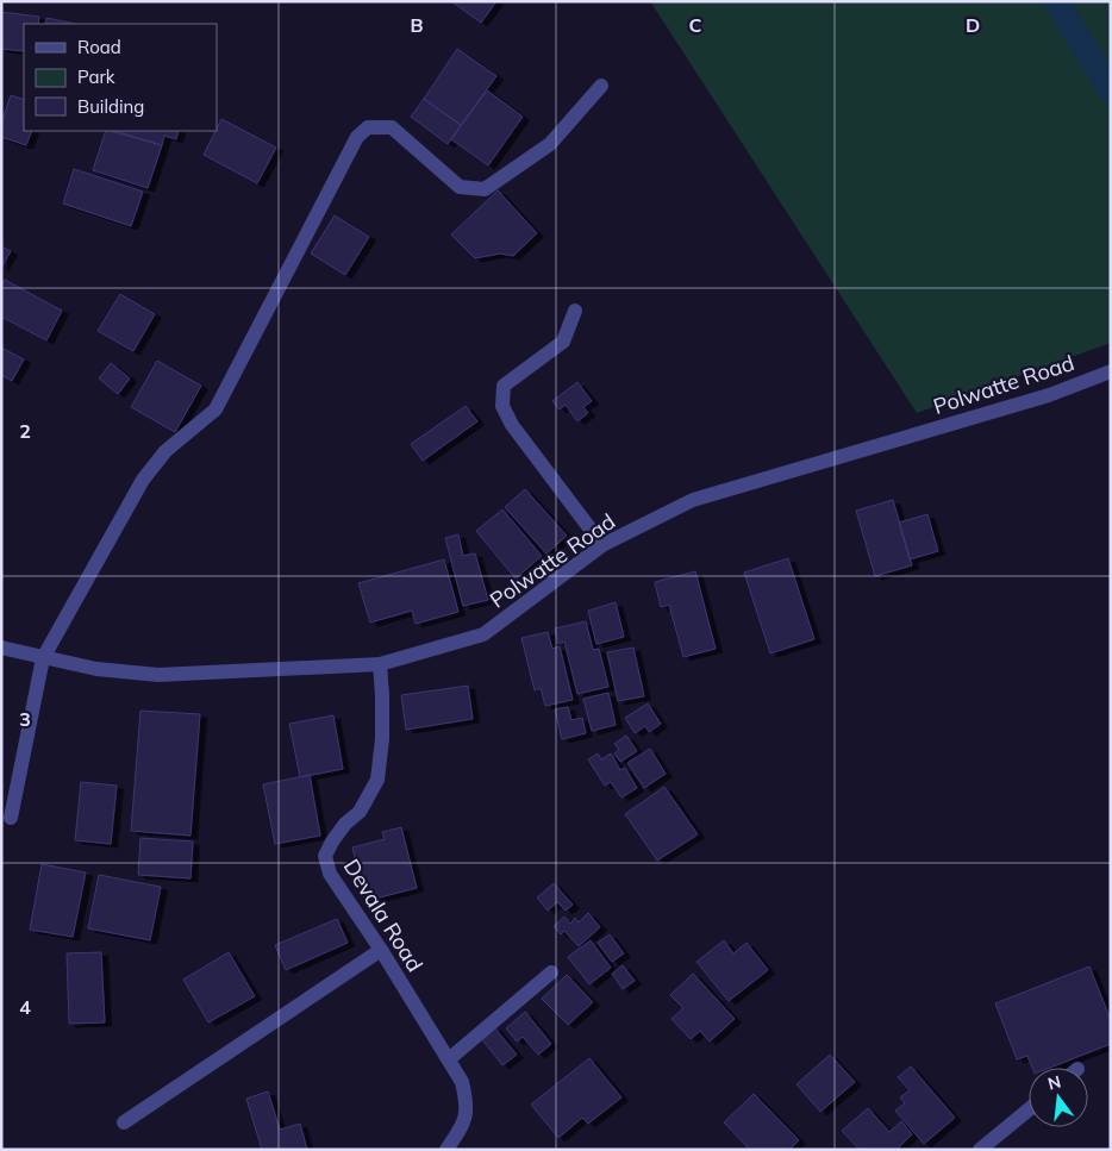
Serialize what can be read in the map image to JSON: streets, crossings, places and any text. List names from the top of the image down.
{
  "streets": {
    "street": ["Polwatte Road", "Devala Road"]
  },
  "crossings": [
    ["Polwatte Road", "Devala Road"]
  ],
  "legend": ["Road", "Park", "Building"],
  "north": "top",
  "grid": {
    "columns": ["B", "C", "D"],
    "rows": ["2", "3", "4"]
  }
}
